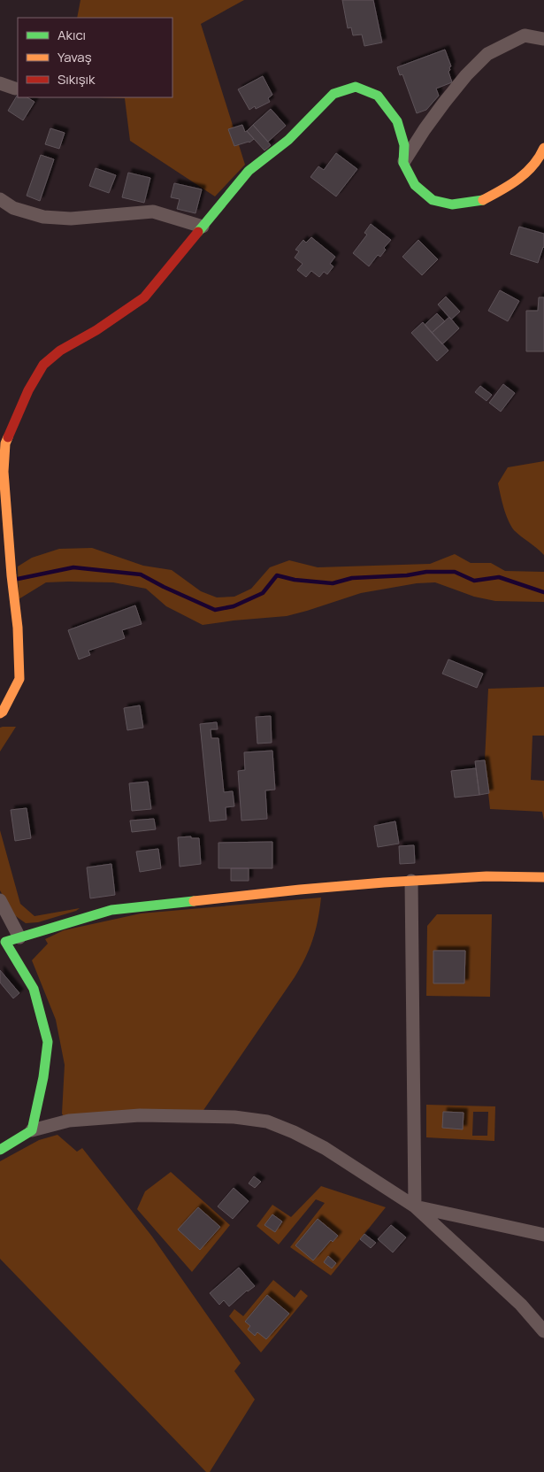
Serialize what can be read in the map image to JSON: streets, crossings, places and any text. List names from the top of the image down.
{
  "legend": ["Akıcı", "Yavaş", "Sıkışık"]
}
